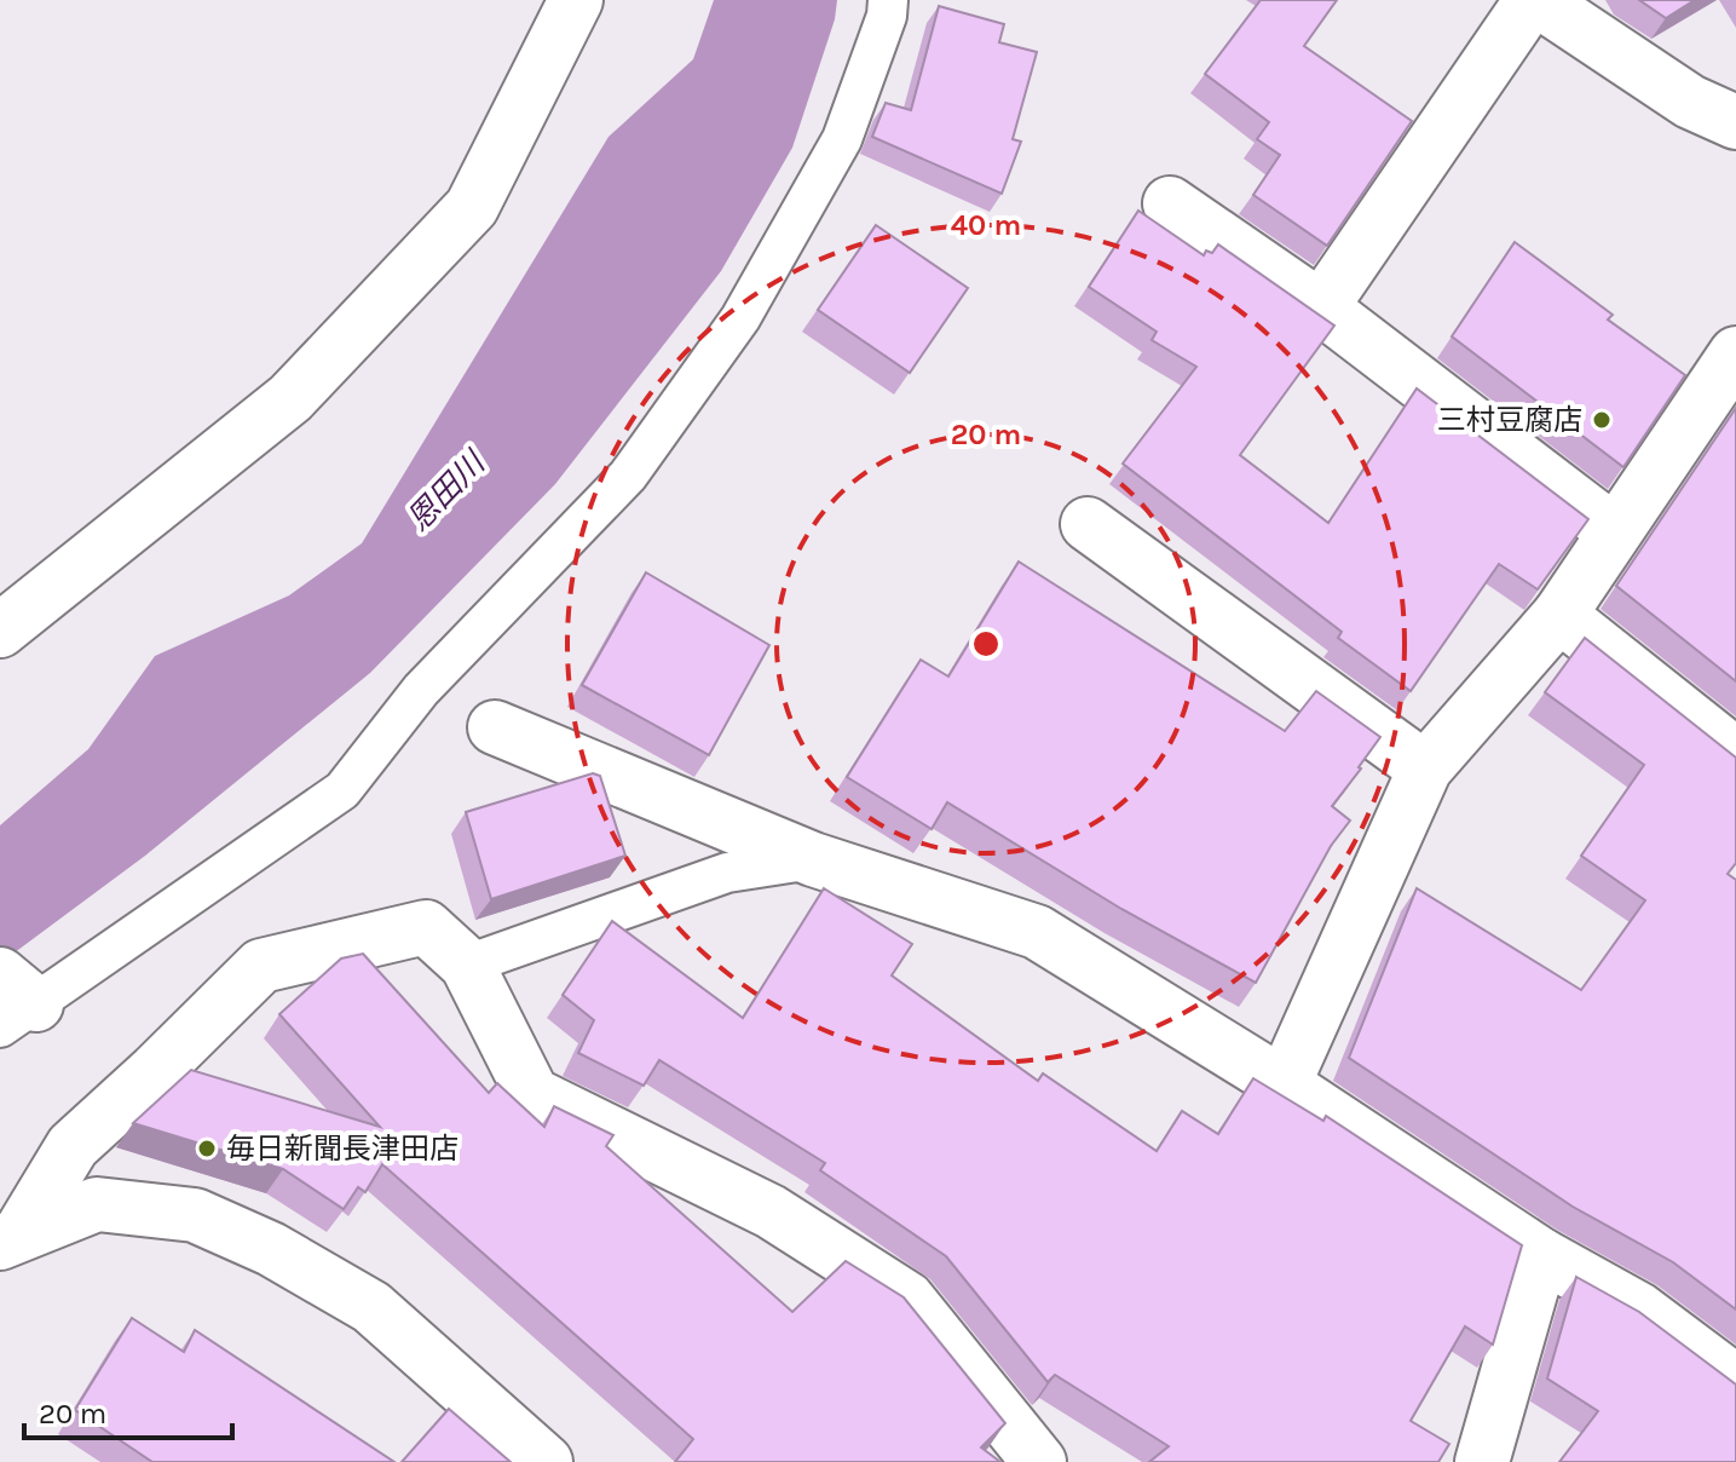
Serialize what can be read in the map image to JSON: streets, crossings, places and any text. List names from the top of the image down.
{
  "water": ["恩田川"],
  "places": ["三村豆腐店", "毎日新聞長津田店"],
  "scale_bar": "20 m",
  "rings": ["40 m", "20 m"]
}
